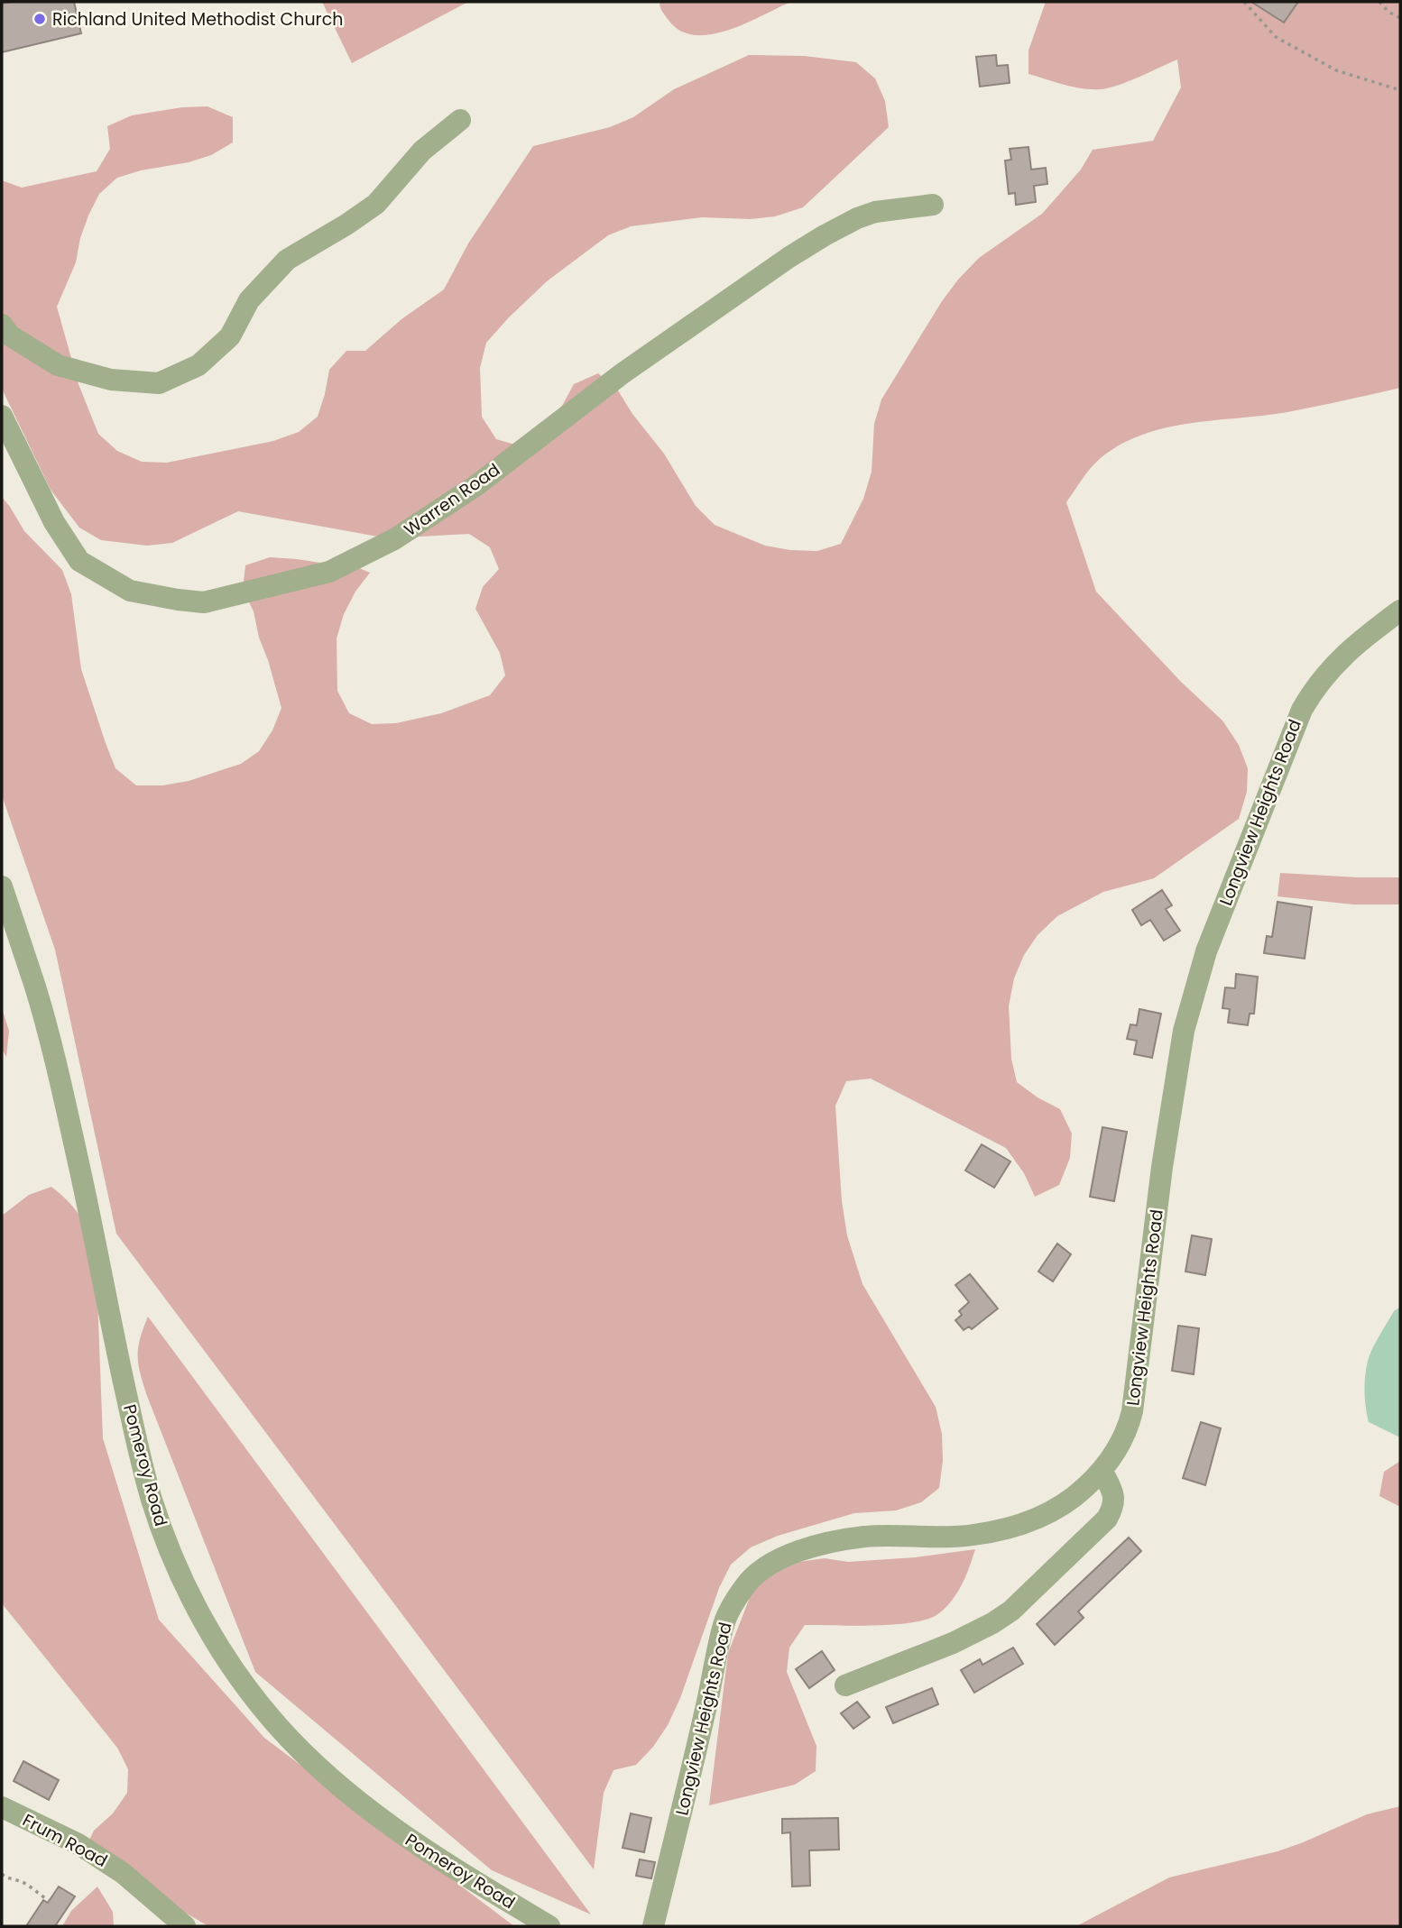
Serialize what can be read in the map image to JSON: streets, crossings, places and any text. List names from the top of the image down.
{
  "streets": {
    "street": [
      "Warren Road",
      "Longview Heights Road",
      "Pomeroy Road",
      "Frum Road"
    ]
  },
  "places": ["Richland United Methodist Church"]
}
